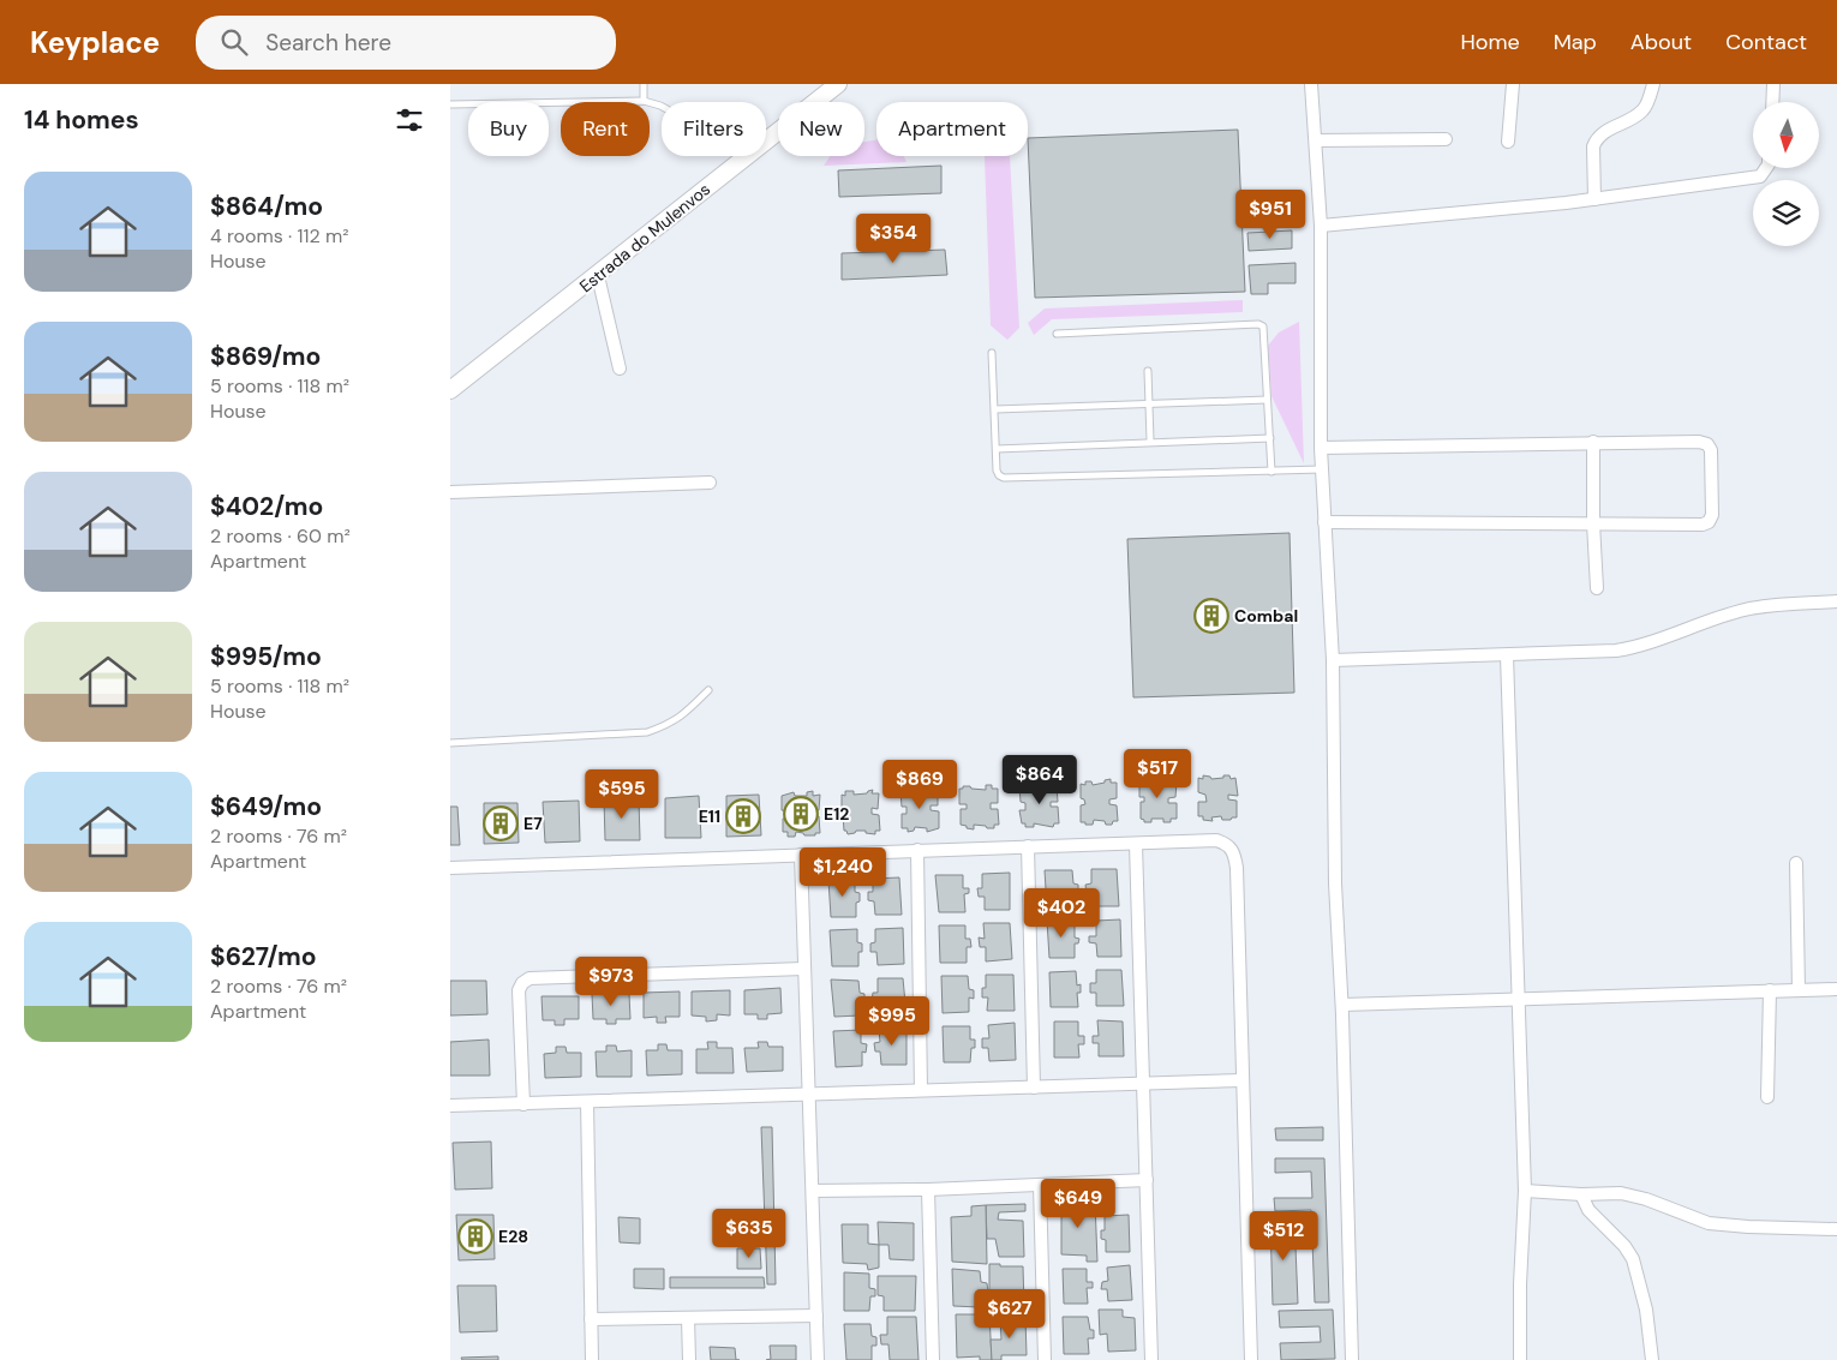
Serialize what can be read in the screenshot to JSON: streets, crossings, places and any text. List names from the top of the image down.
{
  "streets": {
    "street": ["Estrada do Mulenvos"]
  },
  "places": {
    "building": [
      "Combal",
      "E12",
      "E11",
      "E7",
      "E28"
    ]
  },
  "north": "bottom",
  "page": {
    "header": "Keyplace",
    "search": "Search here",
    "nav": [
      "Home",
      "Map",
      "About",
      "Contact"
    ],
    "heading": "14 homes",
    "chip": [
      "Buy",
      "Rent",
      "Filters",
      "New",
      "Apartment"
    ],
    "list": [
      {
        "name": "$864/mo",
        "note": "4 rooms · 112 m² · House"
      },
      {
        "name": "$869/mo",
        "note": "5 rooms · 118 m² · House"
      },
      {
        "name": "$402/mo",
        "note": "2 rooms · 60 m² · Apartment"
      },
      {
        "name": "$995/mo",
        "note": "5 rooms · 118 m² · House"
      },
      {
        "name": "$649/mo",
        "note": "2 rooms · 76 m² · Apartment"
      },
      {
        "name": "$627/mo",
        "note": "2 rooms · 76 m² · Apartment"
      }
    ],
    "price": [
      "$951",
      "$354",
      "$517",
      "$864",
      "$869",
      "$595",
      "$1,240",
      "$402",
      "$973",
      "$995",
      "$649",
      "$635",
      "$512",
      "$627"
    ]
  }
}
